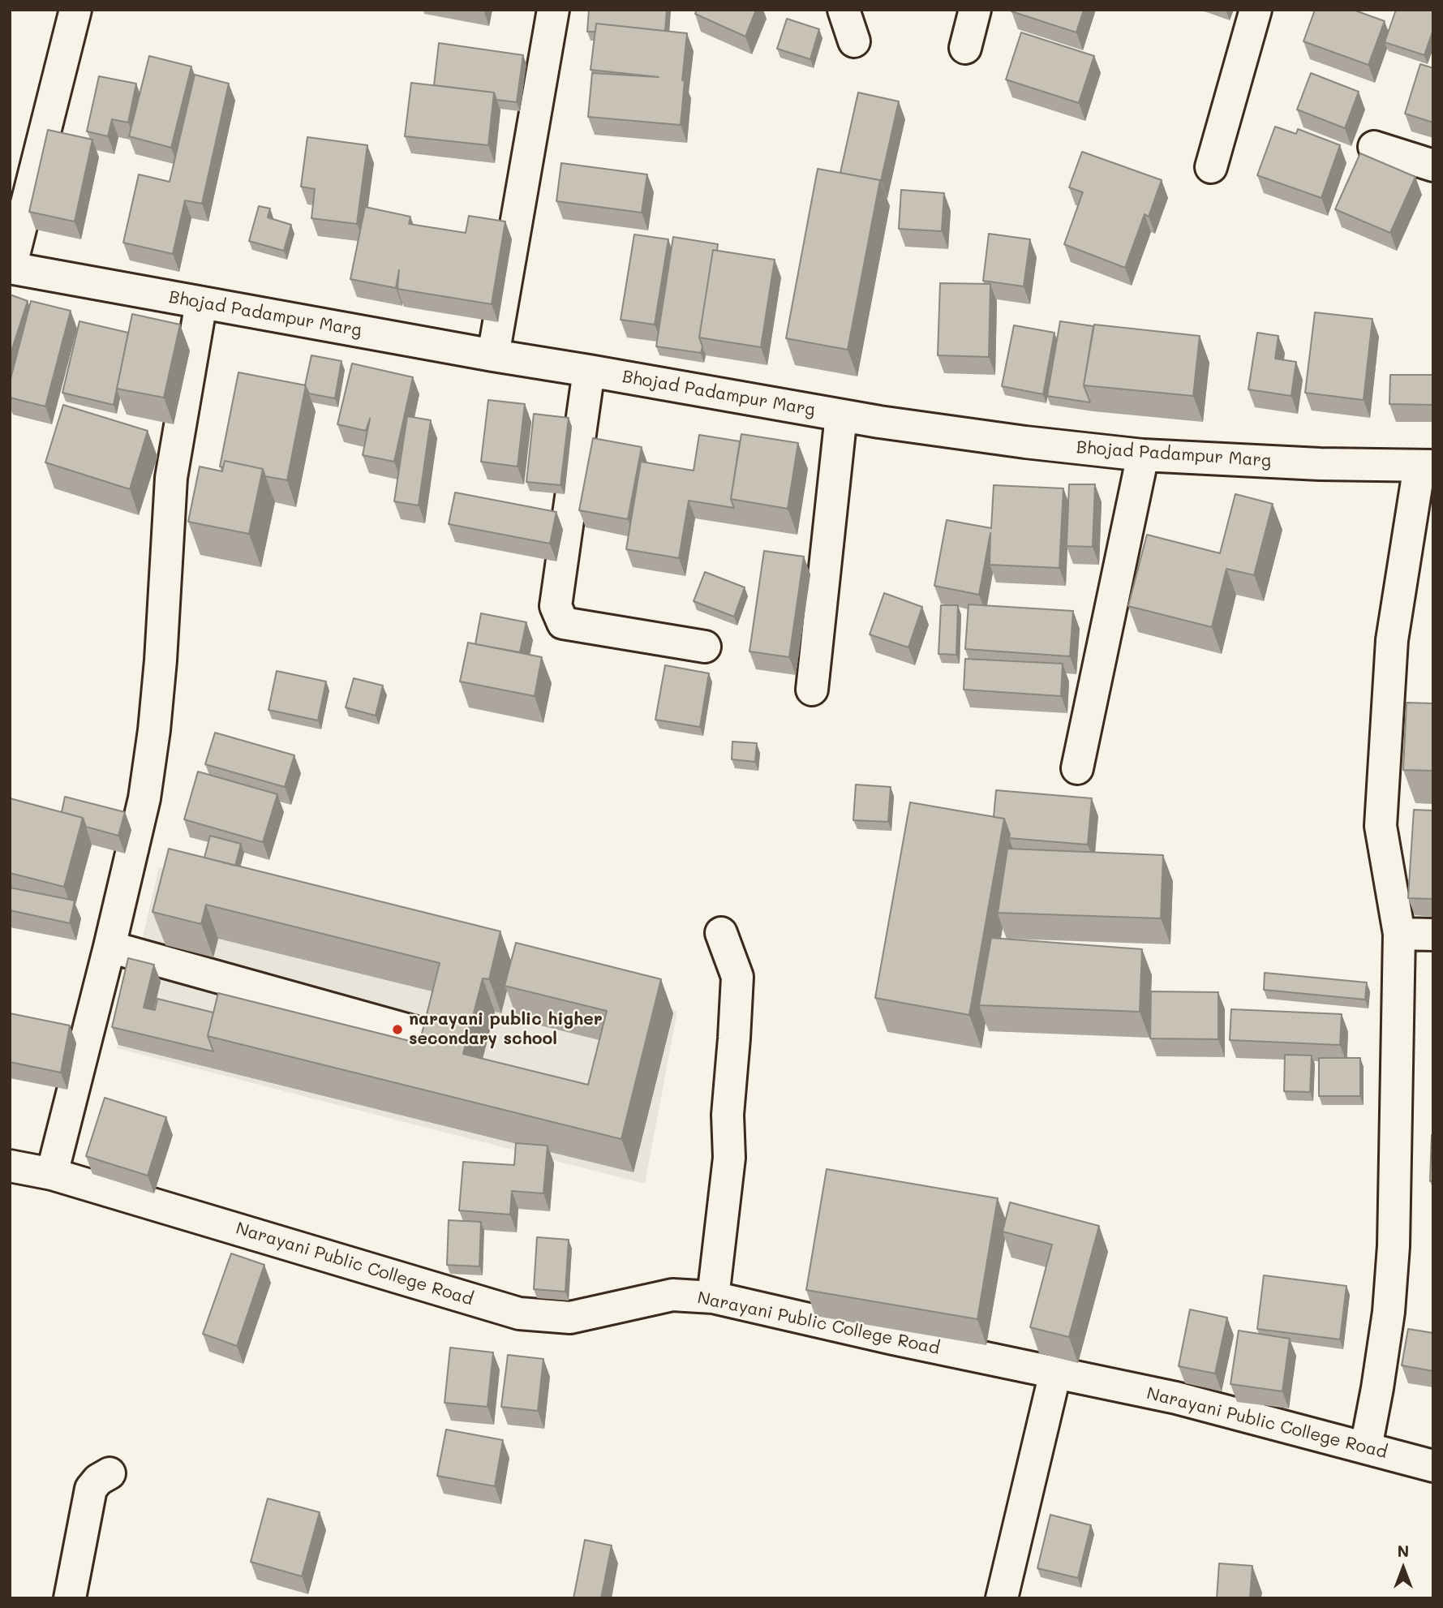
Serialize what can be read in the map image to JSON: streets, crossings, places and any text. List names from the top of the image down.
{
  "streets": {
    "street": ["Bhojad Padampur Marg", "Narayani Public College Road"]
  },
  "places": ["narayani public higher secondary school"],
  "north": "top"
}
